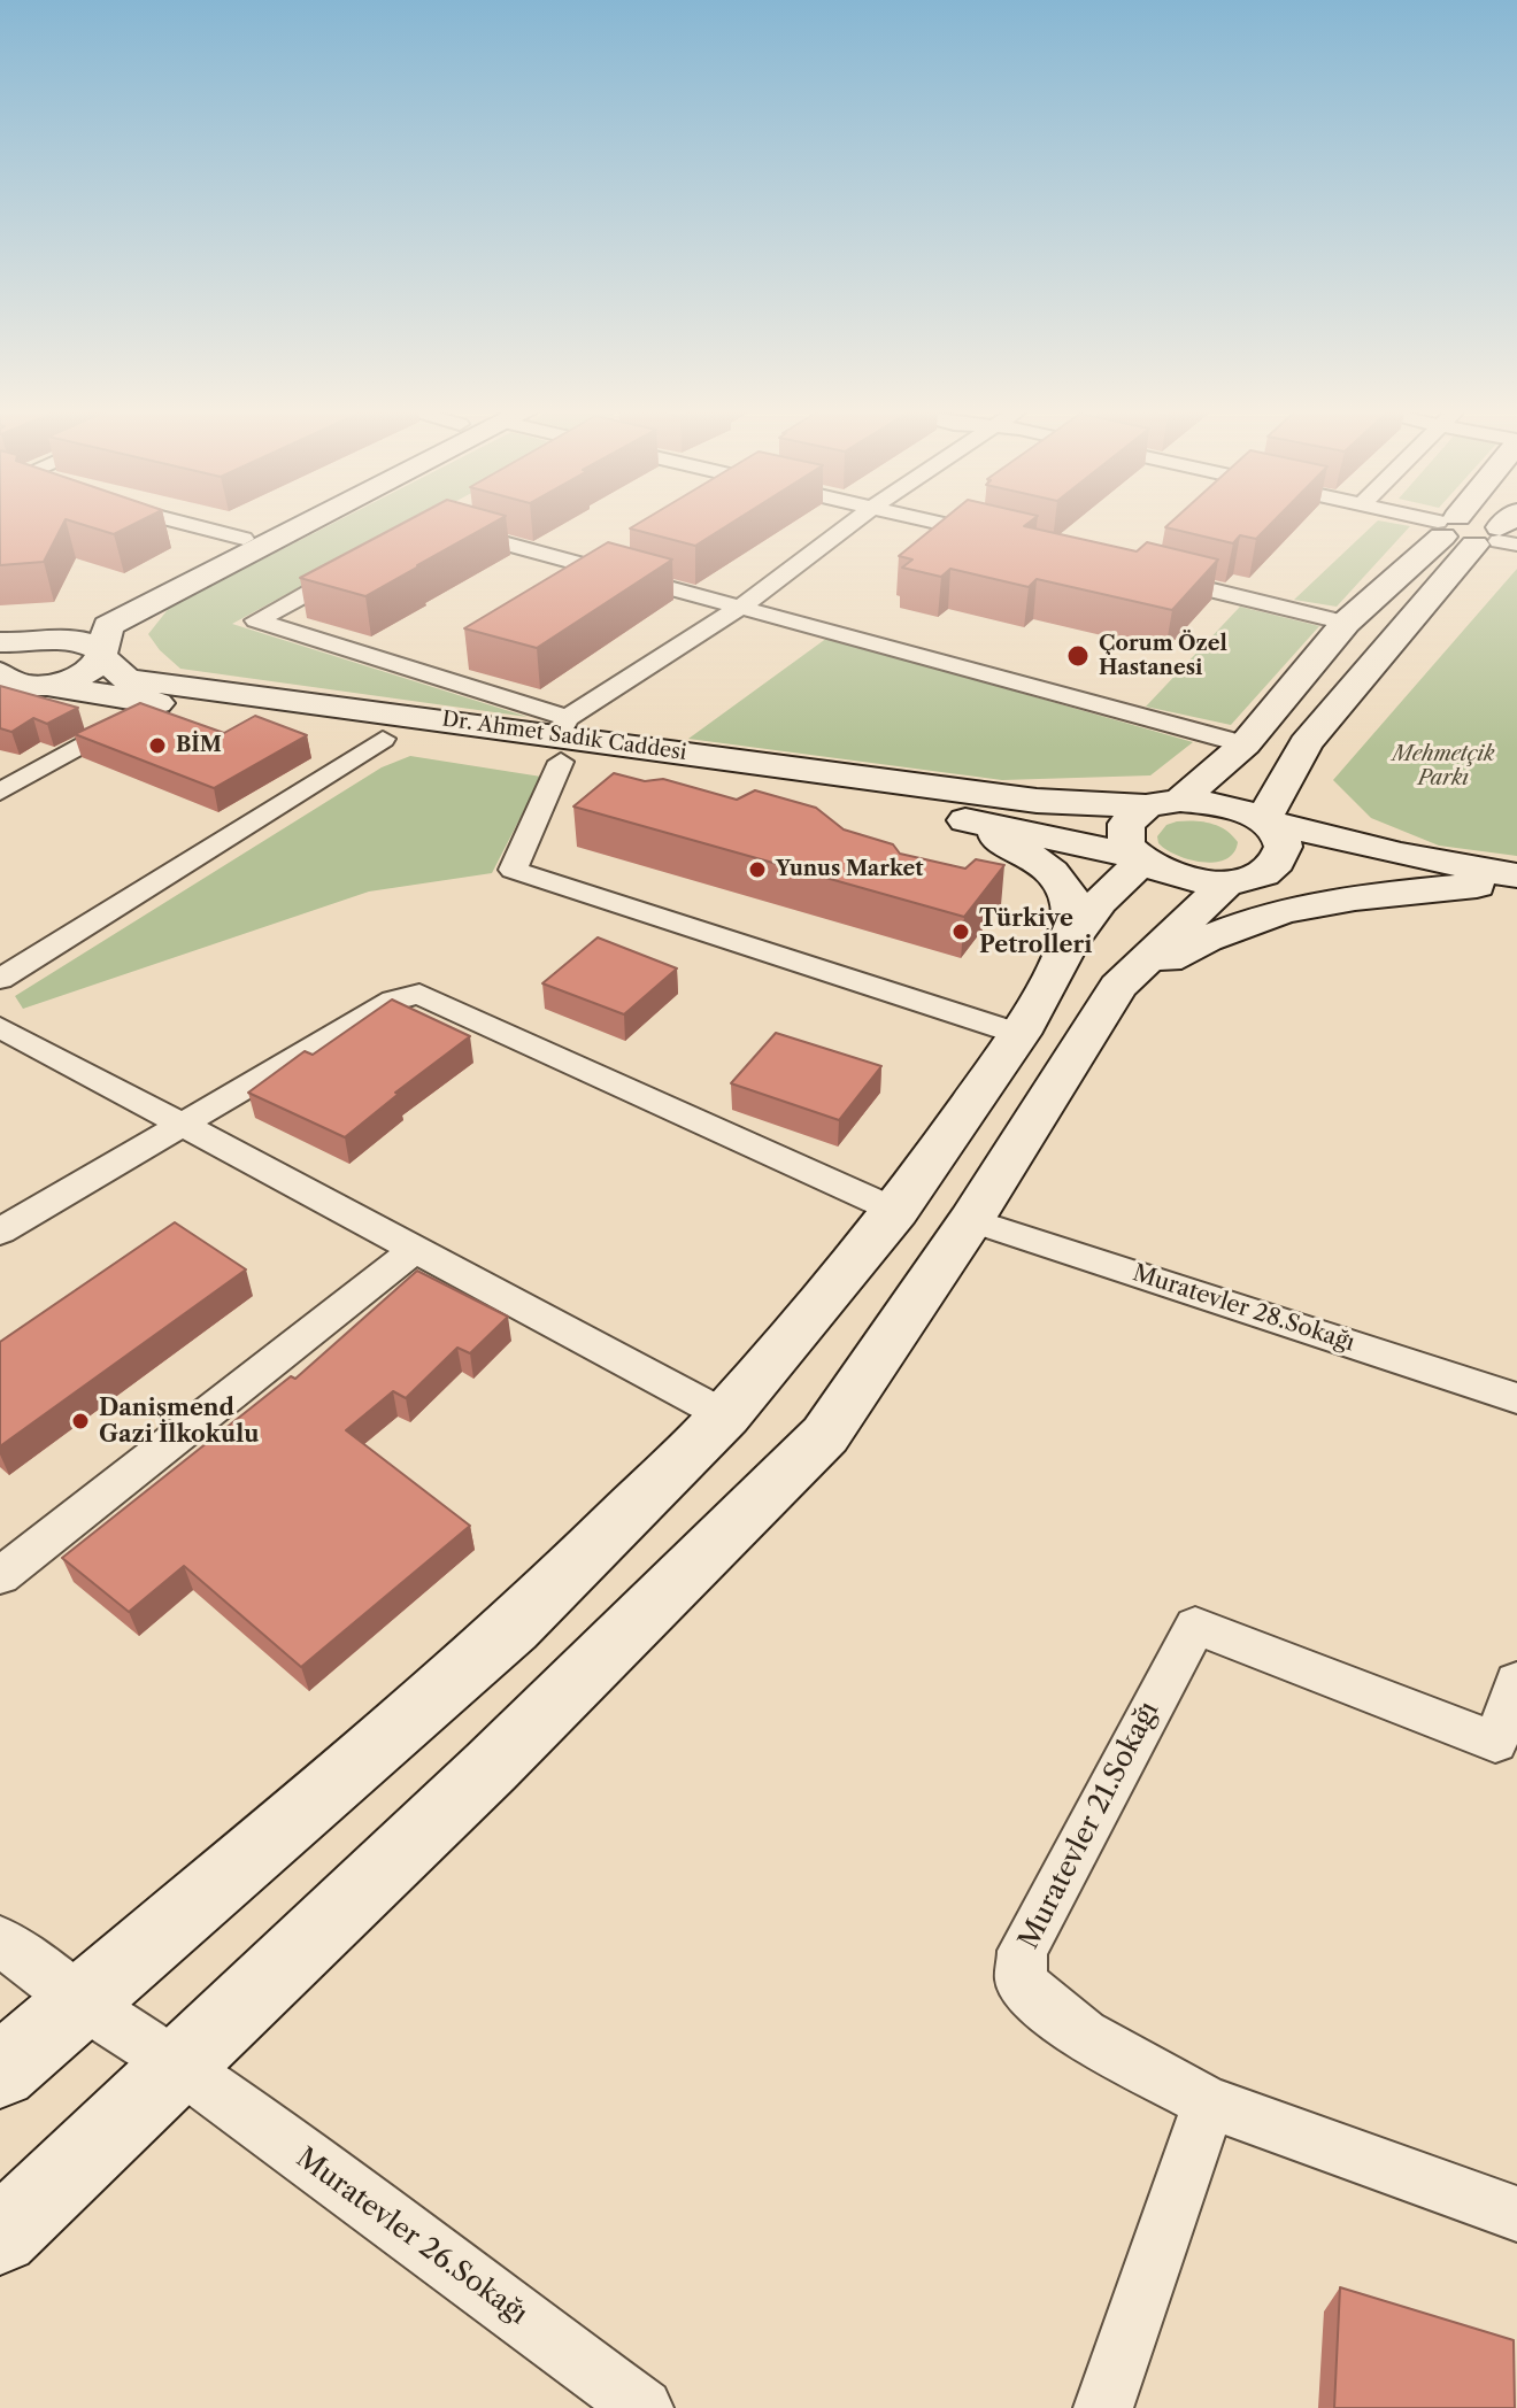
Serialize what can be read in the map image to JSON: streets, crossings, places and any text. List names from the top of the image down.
{
  "streets": {
    "street": [
      "Dr. Ahmet Sadık Caddesi",
      "Muratevler 28.Sokağı",
      "Muratevler 21.Sokağı",
      "Muratevler 26.Sokağı"
    ]
  },
  "parks": ["Mehmetçik Parkı"],
  "places": [
    "Çorum Özel Hastanesi",
    "BİM",
    "Yunus Market",
    "Türkiye Petrolleri",
    "Danişmend Gazi İlkokulu"
  ]
}
